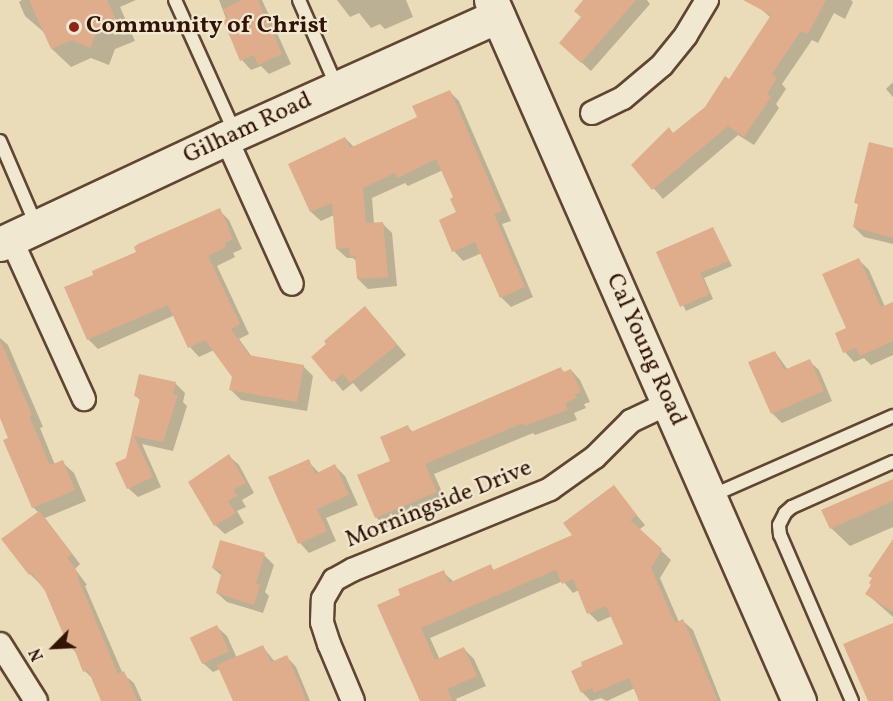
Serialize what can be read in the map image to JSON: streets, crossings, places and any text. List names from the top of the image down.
{
  "streets": {
    "main road": ["Gilham Road", "Cal Young Road"],
    "street": ["Morningside Drive"]
  },
  "crossings": [
    ["Gilham Road", "Cal Young Road"],
    ["Cal Young Road", "Morningside Drive"]
  ],
  "places": ["Community of Christ"],
  "north": "bottom left"
}
